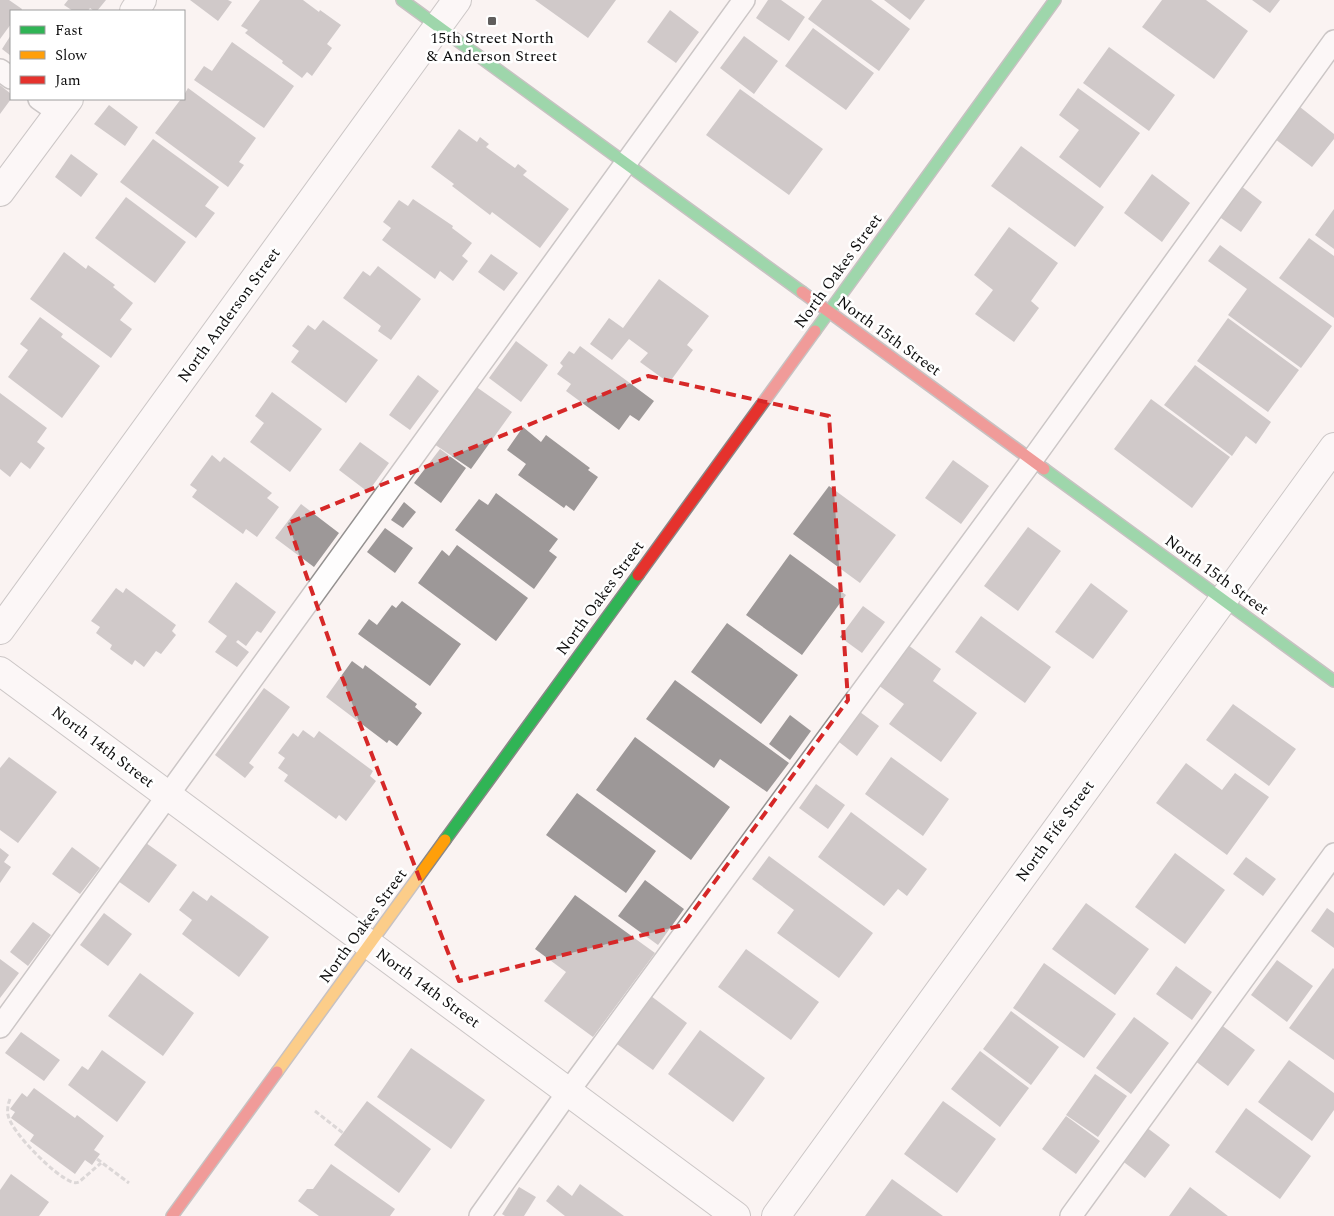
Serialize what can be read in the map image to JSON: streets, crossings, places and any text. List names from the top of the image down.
{
  "streets": {
    "street": [
      "North Oakes Street",
      "North Anderson Street",
      "North 15th Street",
      "North 14th Street",
      "North Fife Street"
    ]
  },
  "crossings": [
    ["North Oakes Street", "North 15th Street"],
    ["North Oakes Street", "North 14th Street"],
    ["North Anderson Street", "North 15th Street"],
    ["North 15th Street", "North Fife Street"]
  ],
  "places": {
    "transit": ["15th Street North & Anderson Street"]
  },
  "legend": ["Fast", "Slow", "Jam"]
}
